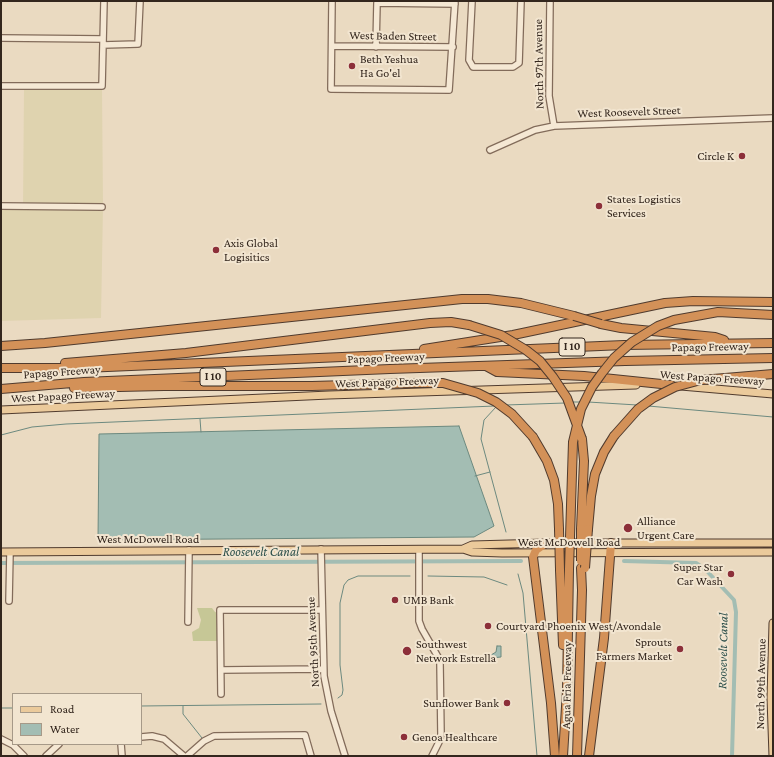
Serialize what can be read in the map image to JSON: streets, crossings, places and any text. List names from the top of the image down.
{
  "streets": {
    "highway": ["I 10", "Papago Freeway", "Agua Fria Freeway"],
    "main road": ["West Papago Freeway", "West McDowell Road", "North 99th Avenue"],
    "street": [
      "West Baden Street",
      "North 97th Avenue",
      "West Roosevelt Street",
      "North 95th Avenue"
    ]
  },
  "crossings": [
    ["North 97th Avenue", "West Roosevelt Street"],
    ["West McDowell Road", "North 95th Avenue"]
  ],
  "water": ["Roosevelt Canal"],
  "places": [
    "Beth Yeshua Ha Go'el",
    "Circle K",
    "States Logistics Services",
    "Axis Global Logisitics",
    "Alliance Urgent Care",
    "Super Star Car Wash",
    "UMB Bank",
    "Courtyard Phoenix West/Avondale",
    "Sprouts Farmers Market",
    "Southwest Network Estrella",
    "Sunflower Bank",
    "Genoa Healthcare"
  ],
  "legend": ["Road", "Water"]
}
